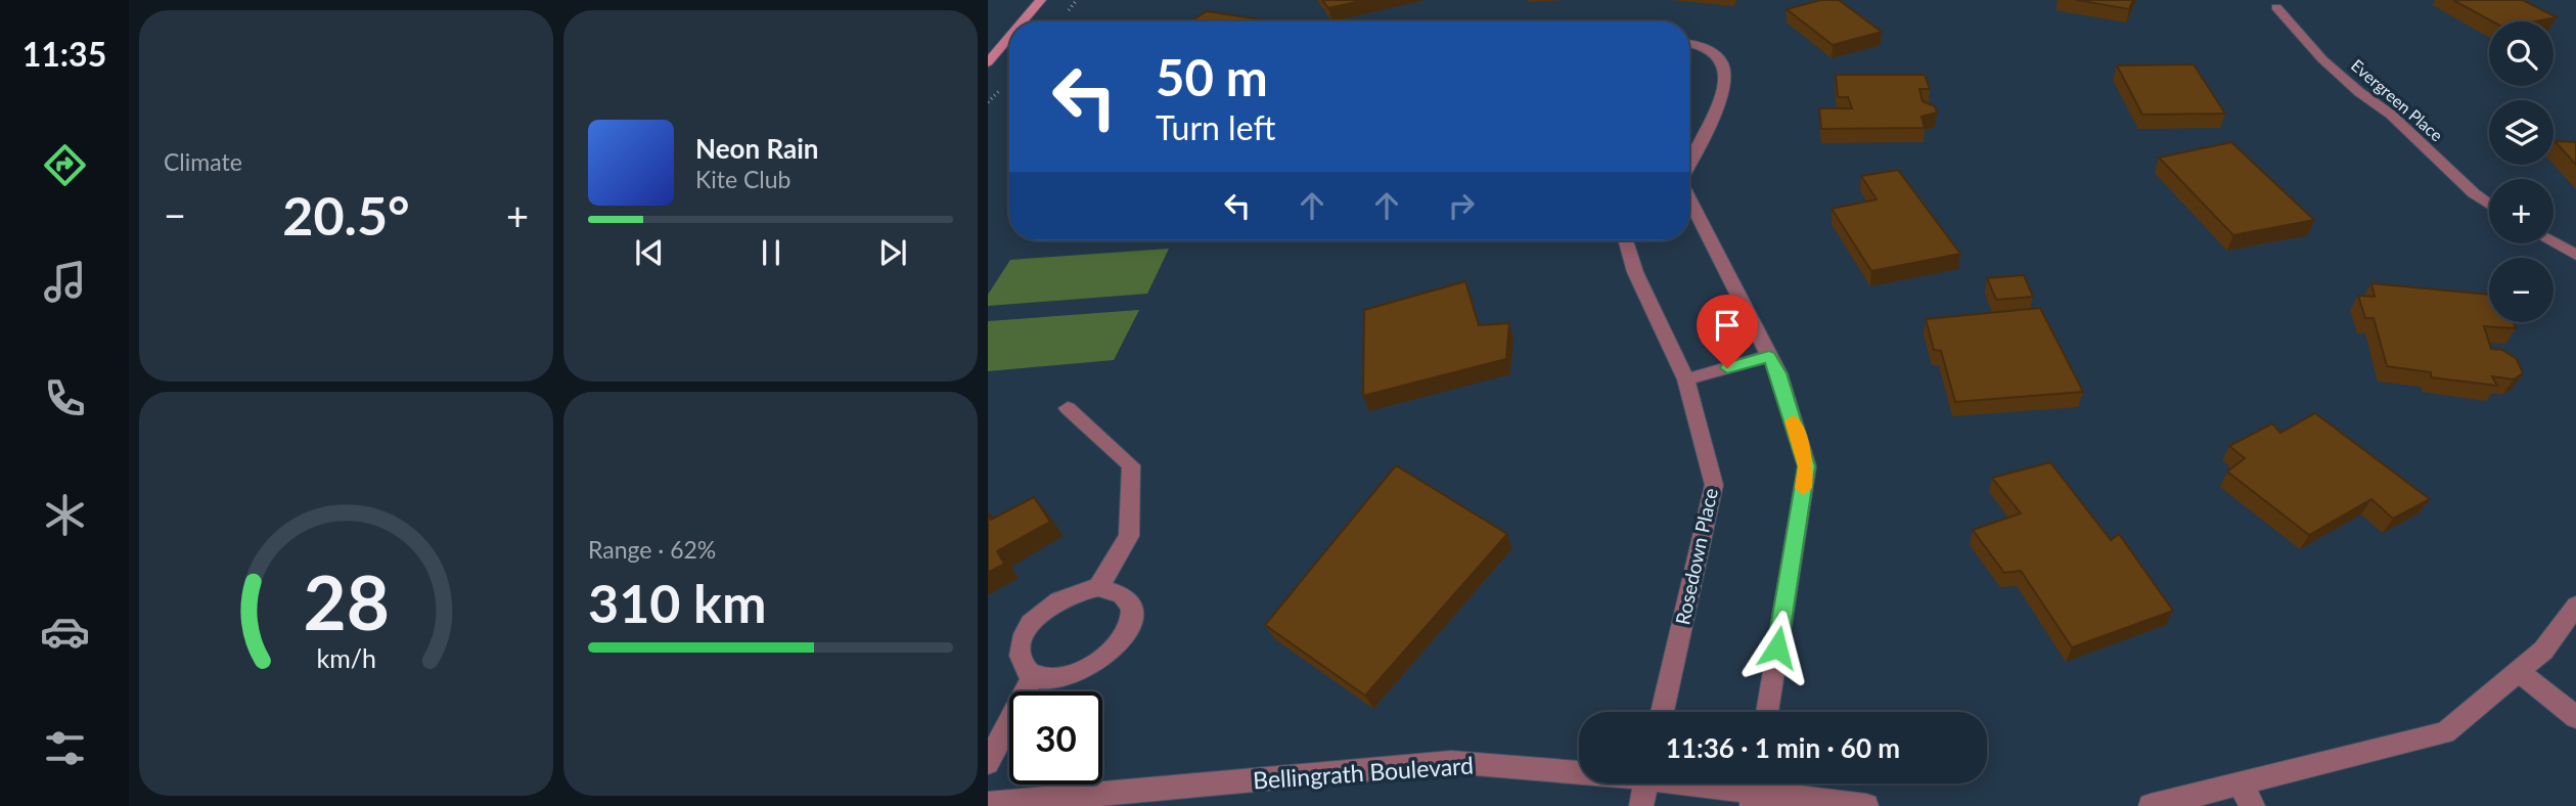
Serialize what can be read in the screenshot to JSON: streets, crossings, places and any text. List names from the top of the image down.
{
  "streets": {
    "street": ["Evergreen Place", "Rosedown Place", "Bellingrath Boulevard"]
  },
  "page": {
    "tabs": "11:35",
    "tile": [
      "Climate",
      ["Range · 62%", "310 km"]
    ],
    "map_buttons": ["+", "−"],
    "turn": ["50 m", "Turn left"],
    "song": ["Neon Rain", "Kite Club"],
    "heat": ["−", "20.5°", "+"],
    "limit": "30",
    "trip": "11:36 · 1 min · 60 m",
    "gauge": ["28", "km/h"]
  }
}
